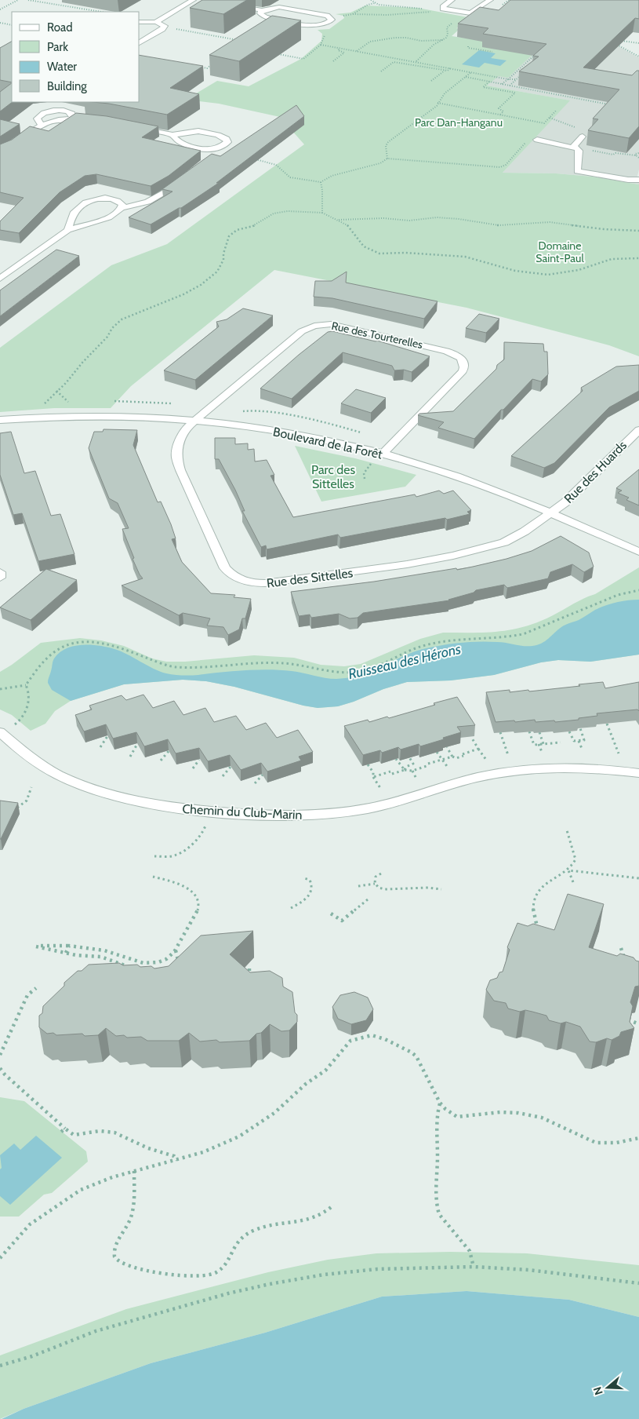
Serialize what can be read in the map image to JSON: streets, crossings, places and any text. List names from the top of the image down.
{
  "streets": {
    "street": [
      "Rue des Tourterelles",
      "Boulevard de la Forêt",
      "Rue des Huards",
      "Rue des Sittelles",
      "Chemin du Club-Marin"
    ]
  },
  "crossings": [
    ["Rue des Tourterelles", "Boulevard de la Forêt"],
    ["Rue des Tourterelles", "Rue des Sittelles"],
    ["Boulevard de la Forêt", "Rue des Huards"],
    ["Boulevard de la Forêt", "Rue des Sittelles"],
    ["Rue des Huards", "Rue des Sittelles"]
  ],
  "water": ["Ruisseau des Hérons"],
  "parks": ["Parc Dan-Hanganu", "Domaine Saint-Paul", "Parc des Sittelles"],
  "legend": [
    "Road",
    "Park",
    "Water",
    "Building"
  ],
  "north": "left"
}
